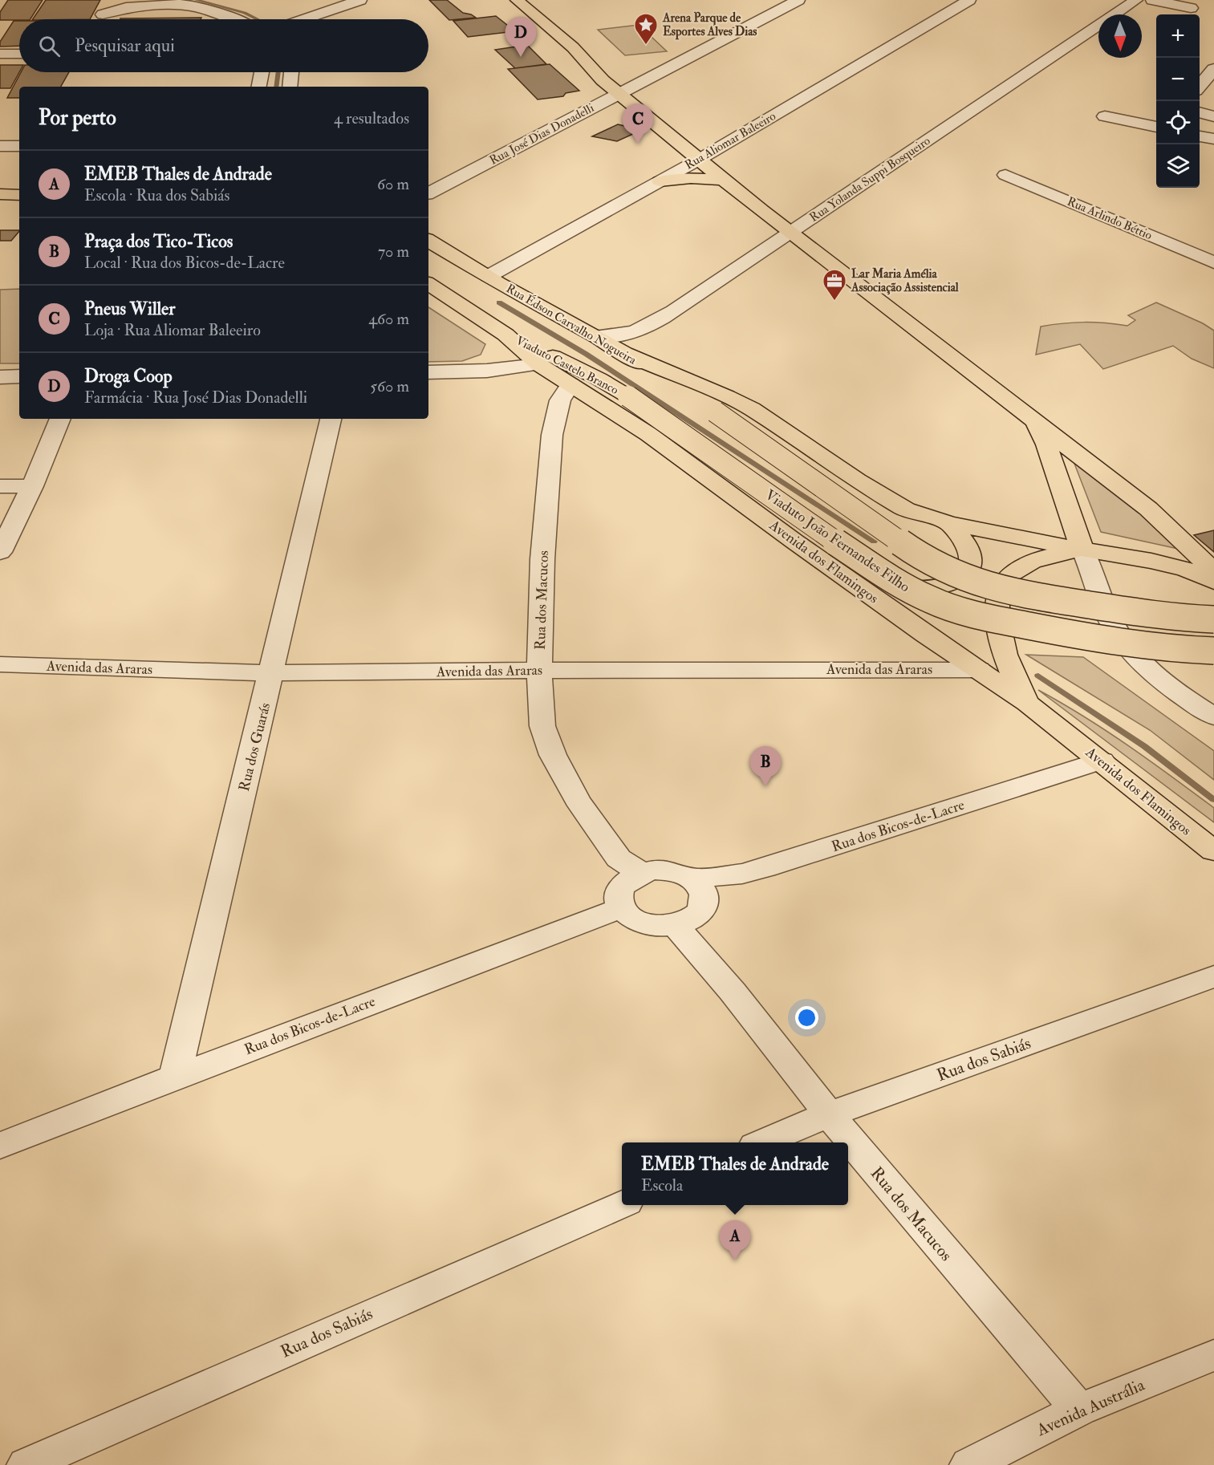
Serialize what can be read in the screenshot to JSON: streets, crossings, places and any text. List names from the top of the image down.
{
  "streets": {
    "main road": [
      "Rua Édson Carvalho Nogueira",
      "Viaduto Castelo Branco",
      "Viaduto João Fernandes Filho",
      "Avenida dos Flamingos"
    ],
    "street": [
      "Rua José Dias Donadelli",
      "Rua Aliomar Baleeiro",
      "Rua Yolanda Suppi Bosqueiro",
      "Rua Arlindo Béttio",
      "Rua dos Macucos",
      "Avenida das Araras",
      "Rua dos Guarás",
      "Rua dos Bicos-de-Lacre",
      "Rua dos Sabiás",
      "Avenida Austrália"
    ]
  },
  "crossings": [
    ["Rua Aliomar Baleeiro", "Rua Édson Carvalho Nogueira"],
    ["Rua Yolanda Suppi Bosqueiro", "Rua Édson Carvalho Nogueira"],
    ["Viaduto Castelo Branco", "Viaduto João Fernandes Filho"],
    ["Viaduto Castelo Branco", "Avenida dos Flamingos"],
    ["Avenida dos Flamingos", "Rua dos Macucos"],
    ["Avenida dos Flamingos", "Avenida das Araras"],
    ["Avenida dos Flamingos", "Rua dos Bicos-de-Lacre"],
    ["Rua dos Macucos", "Avenida das Araras"],
    ["Rua dos Macucos", "Rua dos Bicos-de-Lacre"],
    ["Rua dos Macucos", "Rua dos Sabiás"],
    ["Rua dos Macucos", "Avenida Austrália"],
    ["Avenida das Araras", "Rua dos Guarás"],
    ["Rua dos Guarás", "Rua dos Bicos-de-Lacre"]
  ],
  "places": {
    "place": ["Arena Parque de Esportes Alves Dias"],
    "office": ["Lar Maria Amélia Associação Assistencial"]
  },
  "north": "bottom",
  "page": {
    "map_buttons": ["+", "−"],
    "pins": [
      "D",
      "C",
      "B",
      "A"
    ],
    "search": "Pesquisar aqui",
    "heading": ["Por perto", "4 resultados"],
    "list": [
      {
        "mark": "A",
        "name": "EMEB Thales de Andrade",
        "note": "Escola · Rua dos Sabiás",
        "value": "60 m"
      },
      {
        "mark": "B",
        "name": "Praça dos Tico-Ticos",
        "note": "Local · Rua dos Bicos-de-Lacre",
        "value": "70 m"
      },
      {
        "mark": "C",
        "name": "Pneus Willer",
        "note": "Loja · Rua Aliomar Baleeiro",
        "value": "460 m"
      },
      {
        "mark": "D",
        "name": "Droga Coop",
        "note": "Farmácia · Rua José Dias Donadelli",
        "value": "560 m"
      }
    ],
    "popup": ["EMEB Thales de Andrade", "Escola"]
  }
}
